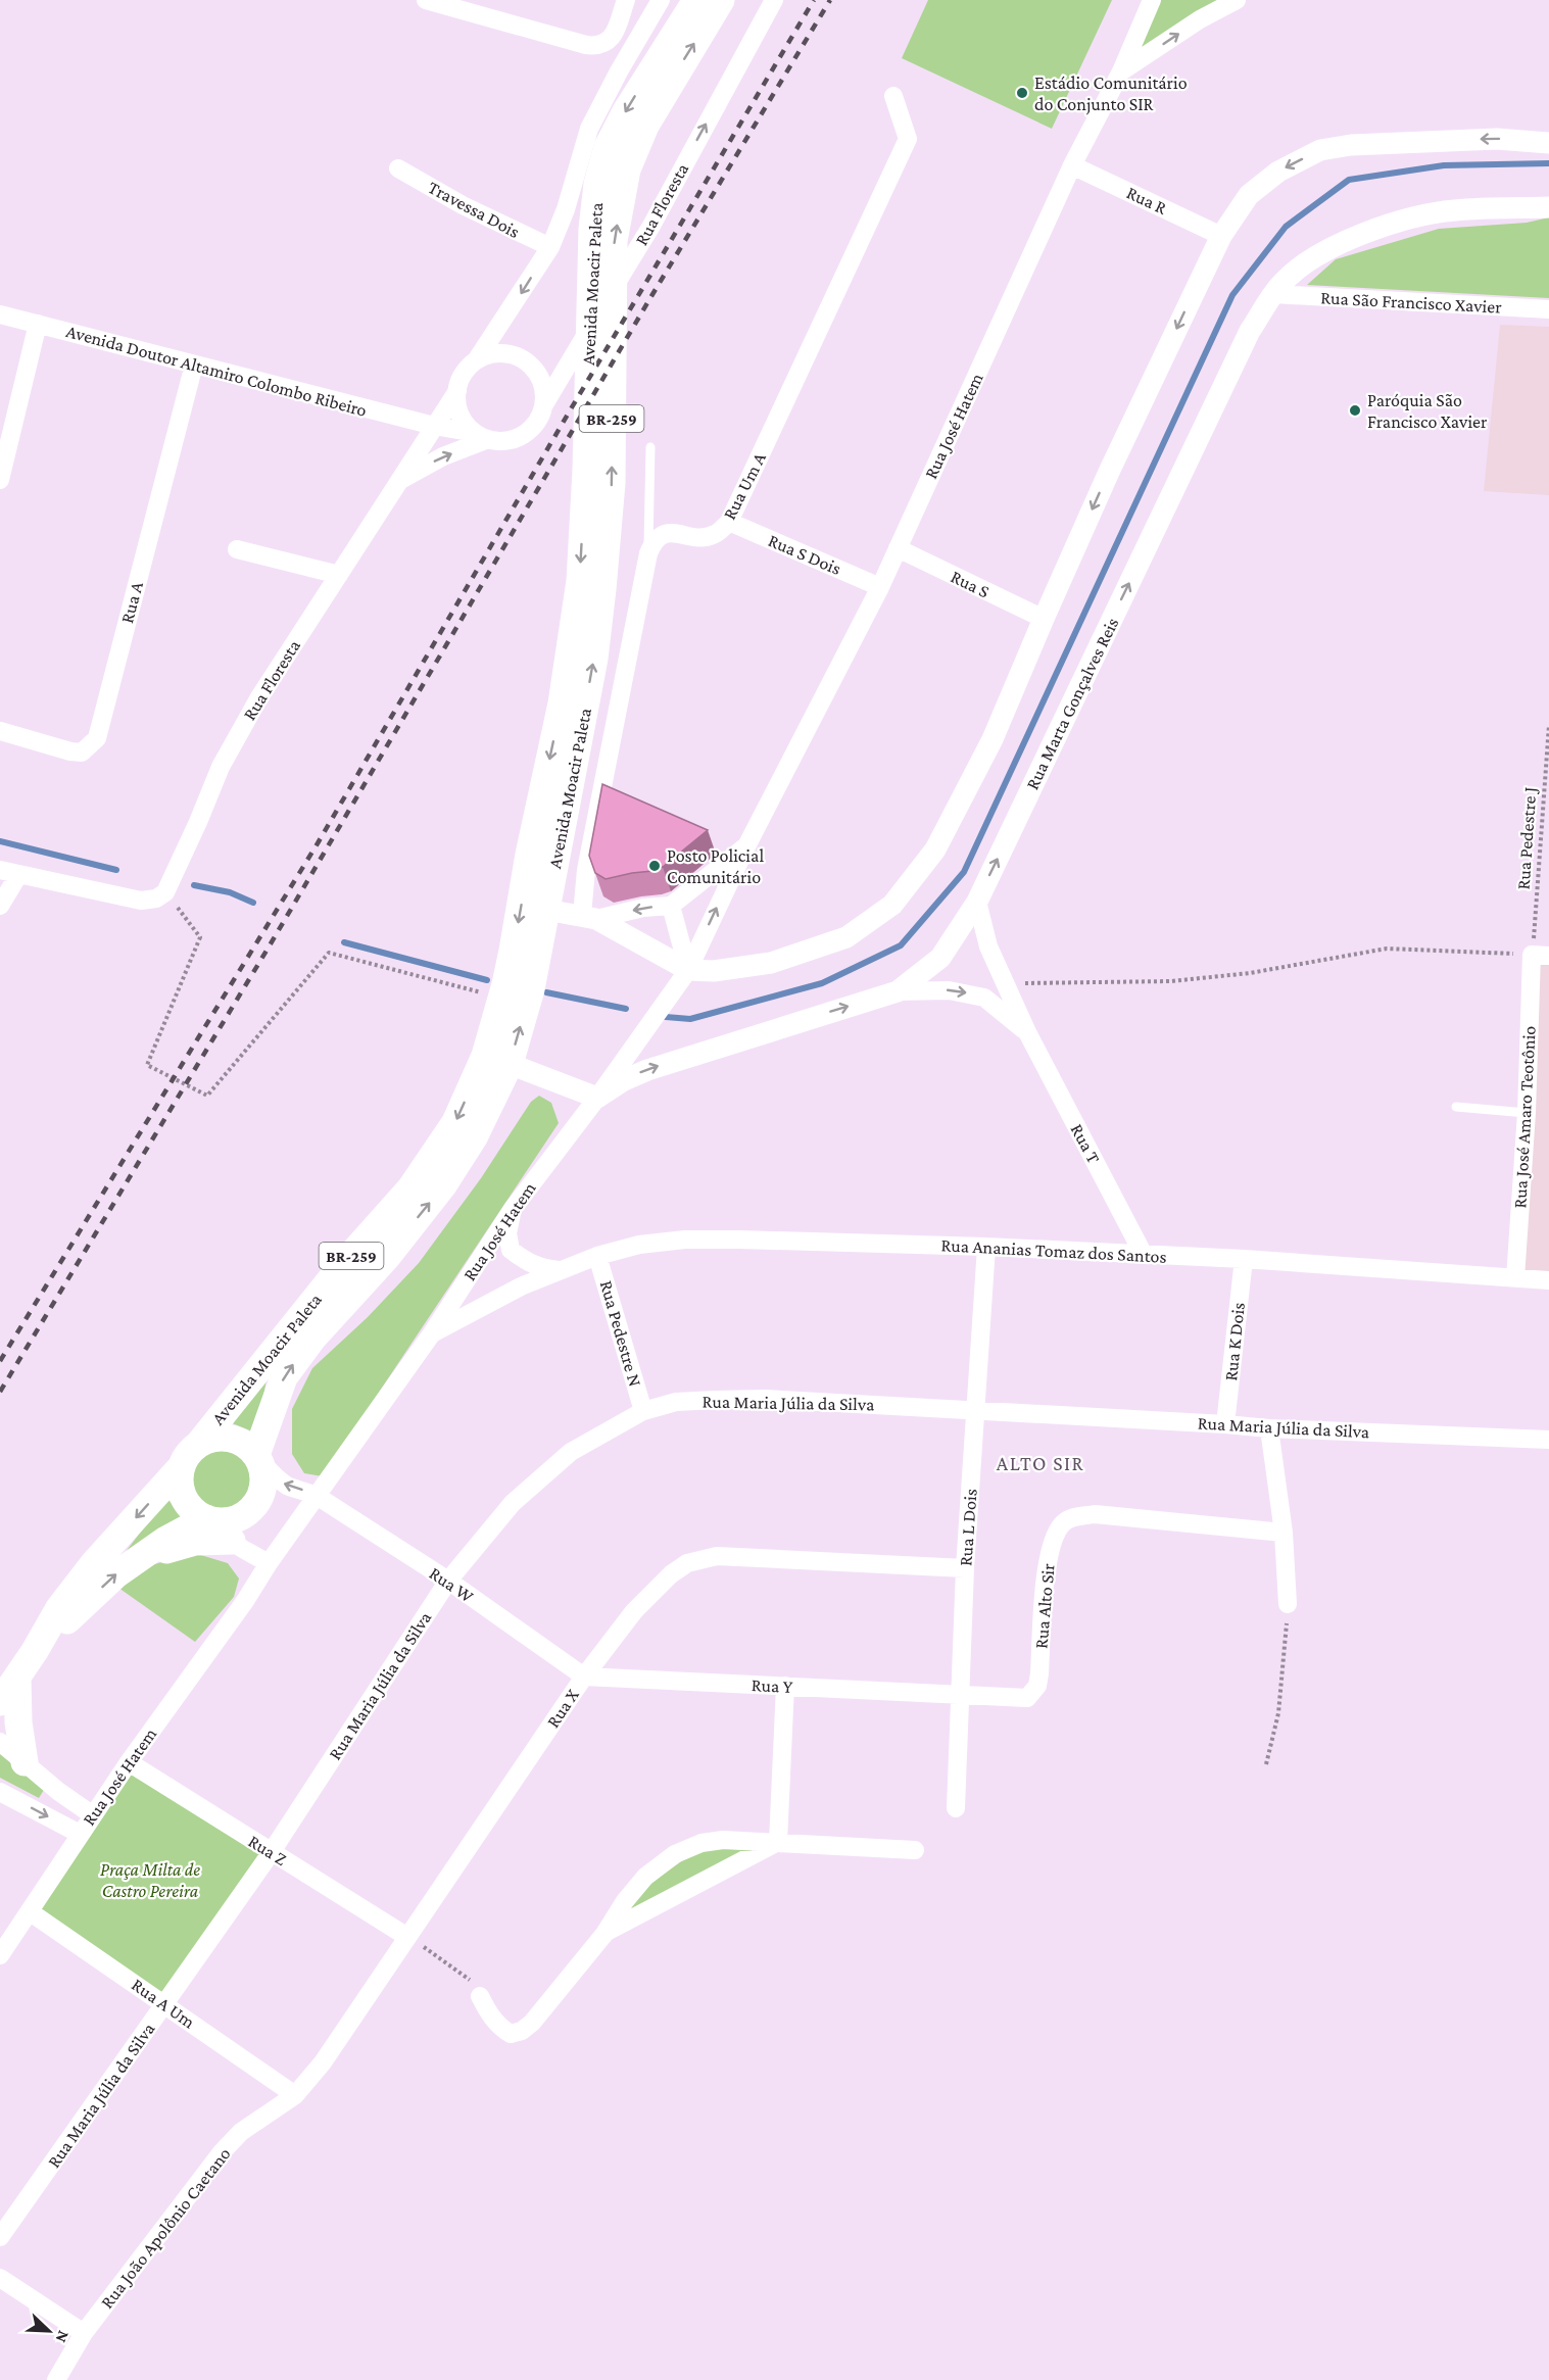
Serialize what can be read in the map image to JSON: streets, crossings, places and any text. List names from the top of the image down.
{
  "streets": {
    "main road": ["Avenida Moacir Paleta", "BR-259"],
    "street": [
      "Rua R",
      "Rua Floresta",
      "Travessa Dois",
      "Rua São Francisco Xavier",
      "Avenida Doutor Altamiro Colombo Ribeiro",
      "Rua José Hatem",
      "Rua Um A",
      "Rua S Dois",
      "Rua S",
      "Rua A",
      "Rua Marta Gonçalves Reis",
      "Rua José Amaro Teotônio",
      "Rua T",
      "Rua Ananias Tomaz dos Santos",
      "Rua Pedestre N",
      "Rua K Dois",
      "Rua Maria Júlia da Silva",
      "Rua L Dois",
      "Rua W",
      "Rua Alto Sir",
      "Rua Y",
      "Rua X",
      "Rua Z",
      "Rua A Um",
      "Rua João Apolônio Caetano"
    ],
    "path": ["Rua Pedestre J"]
  },
  "crossings": [
    ["Rua R", "Rua José Hatem"],
    ["Rua Floresta", "Travessa Dois"],
    ["Rua Floresta", "Avenida Doutor Altamiro Colombo Ribeiro"],
    ["Avenida Moacir Paleta", "Rua José Hatem"],
    ["Rua São Francisco Xavier", "Rua Marta Gonçalves Reis"],
    ["Avenida Doutor Altamiro Colombo Ribeiro", "Rua A"],
    ["Rua José Hatem", "Rua S Dois"],
    ["Rua José Hatem", "Rua S"],
    ["Rua José Hatem", "Rua Marta Gonçalves Reis"],
    ["Rua José Hatem", "Rua Ananias Tomaz dos Santos"],
    ["Rua José Hatem", "Rua W"],
    ["Rua José Hatem", "Rua Z"],
    ["Rua José Hatem", "Rua A Um"],
    ["Rua Um A", "Rua S Dois"],
    ["Rua Marta Gonçalves Reis", "Rua T"],
    ["Rua Pedestre J", "Rua José Amaro Teotônio"],
    ["Rua José Amaro Teotônio", "Rua Ananias Tomaz dos Santos"],
    ["Rua T", "Rua Ananias Tomaz dos Santos"],
    ["Rua Ananias Tomaz dos Santos", "Rua Pedestre N"],
    ["Rua Ananias Tomaz dos Santos", "Rua K Dois"],
    ["Rua Ananias Tomaz dos Santos", "Rua L Dois"],
    ["Rua Pedestre N", "Rua Maria Júlia da Silva"],
    ["Rua K Dois", "Rua Maria Júlia da Silva"],
    ["Rua Maria Júlia da Silva", "Rua L Dois"],
    ["Rua Maria Júlia da Silva", "Rua W"],
    ["Rua Maria Júlia da Silva", "Rua Z"],
    ["Rua Maria Júlia da Silva", "Rua A Um"],
    ["Rua L Dois", "Rua Alto Sir"],
    ["Rua L Dois", "Rua Y"],
    ["Rua L Dois", "Rua X"],
    ["Rua W", "Rua Y"],
    ["Rua W", "Rua X"],
    ["Rua Alto Sir", "Rua Y"],
    ["Rua Y", "Rua X"],
    ["Rua X", "Rua Z"],
    ["Rua X", "Rua A Um"],
    ["Rua X", "Rua João Apolônio Caetano"],
    ["Rua A Um", "Rua João Apolônio Caetano"]
  ],
  "districts": ["ALTO SIR"],
  "parks": ["Praça Milta de Castro Pereira"],
  "places": ["Estádio Comunitário do Conjunto SIR", "Paróquia São Francisco Xavier", "Posto Policial Comunitário"],
  "north": "bottom right"
}
